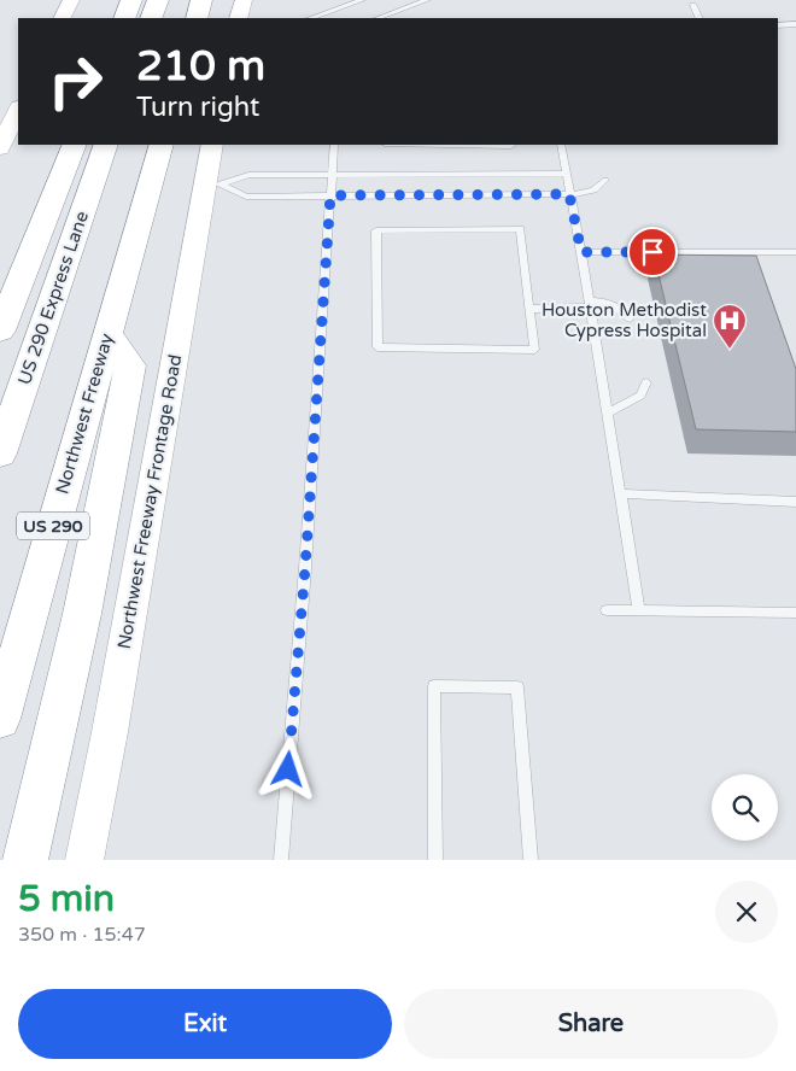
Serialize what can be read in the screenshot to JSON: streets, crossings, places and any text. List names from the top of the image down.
{
  "streets": {
    "highway": ["US 290 Express Lane", "Northwest Freeway", "US 290"],
    "main road": ["Northwest Freeway Frontage Road"]
  },
  "places": {
    "hospital": ["Houston Methodist Cypress Hospital"]
  },
  "page": {
    "turn": ["210 m", "Turn right"],
    "heading": ["5 min", "350 m · 15:47"],
    "buttons": ["Exit", "Share"]
  }
}
